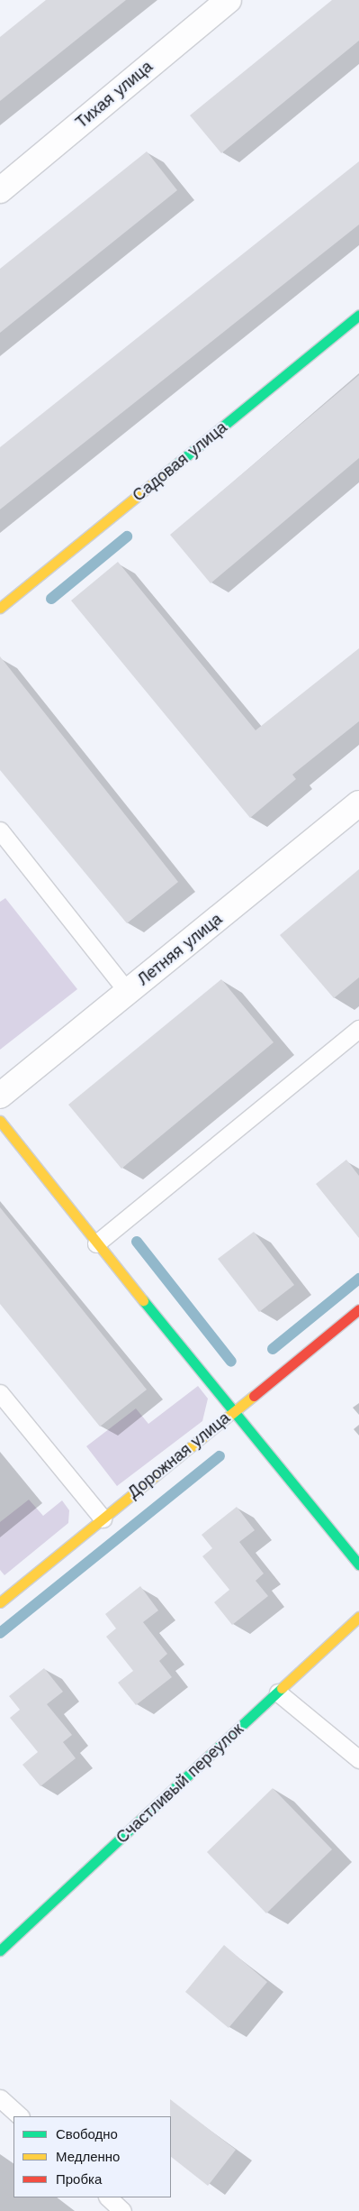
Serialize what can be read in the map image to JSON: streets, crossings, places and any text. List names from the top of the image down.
{
  "streets": {
    "street": [
      "Тихая улица",
      "Садовая улица",
      "Летняя улица",
      "Дорожная улица",
      "Счастливый переулок"
    ]
  },
  "legend": ["Свободно", "Медленно", "Пробка"]
}
